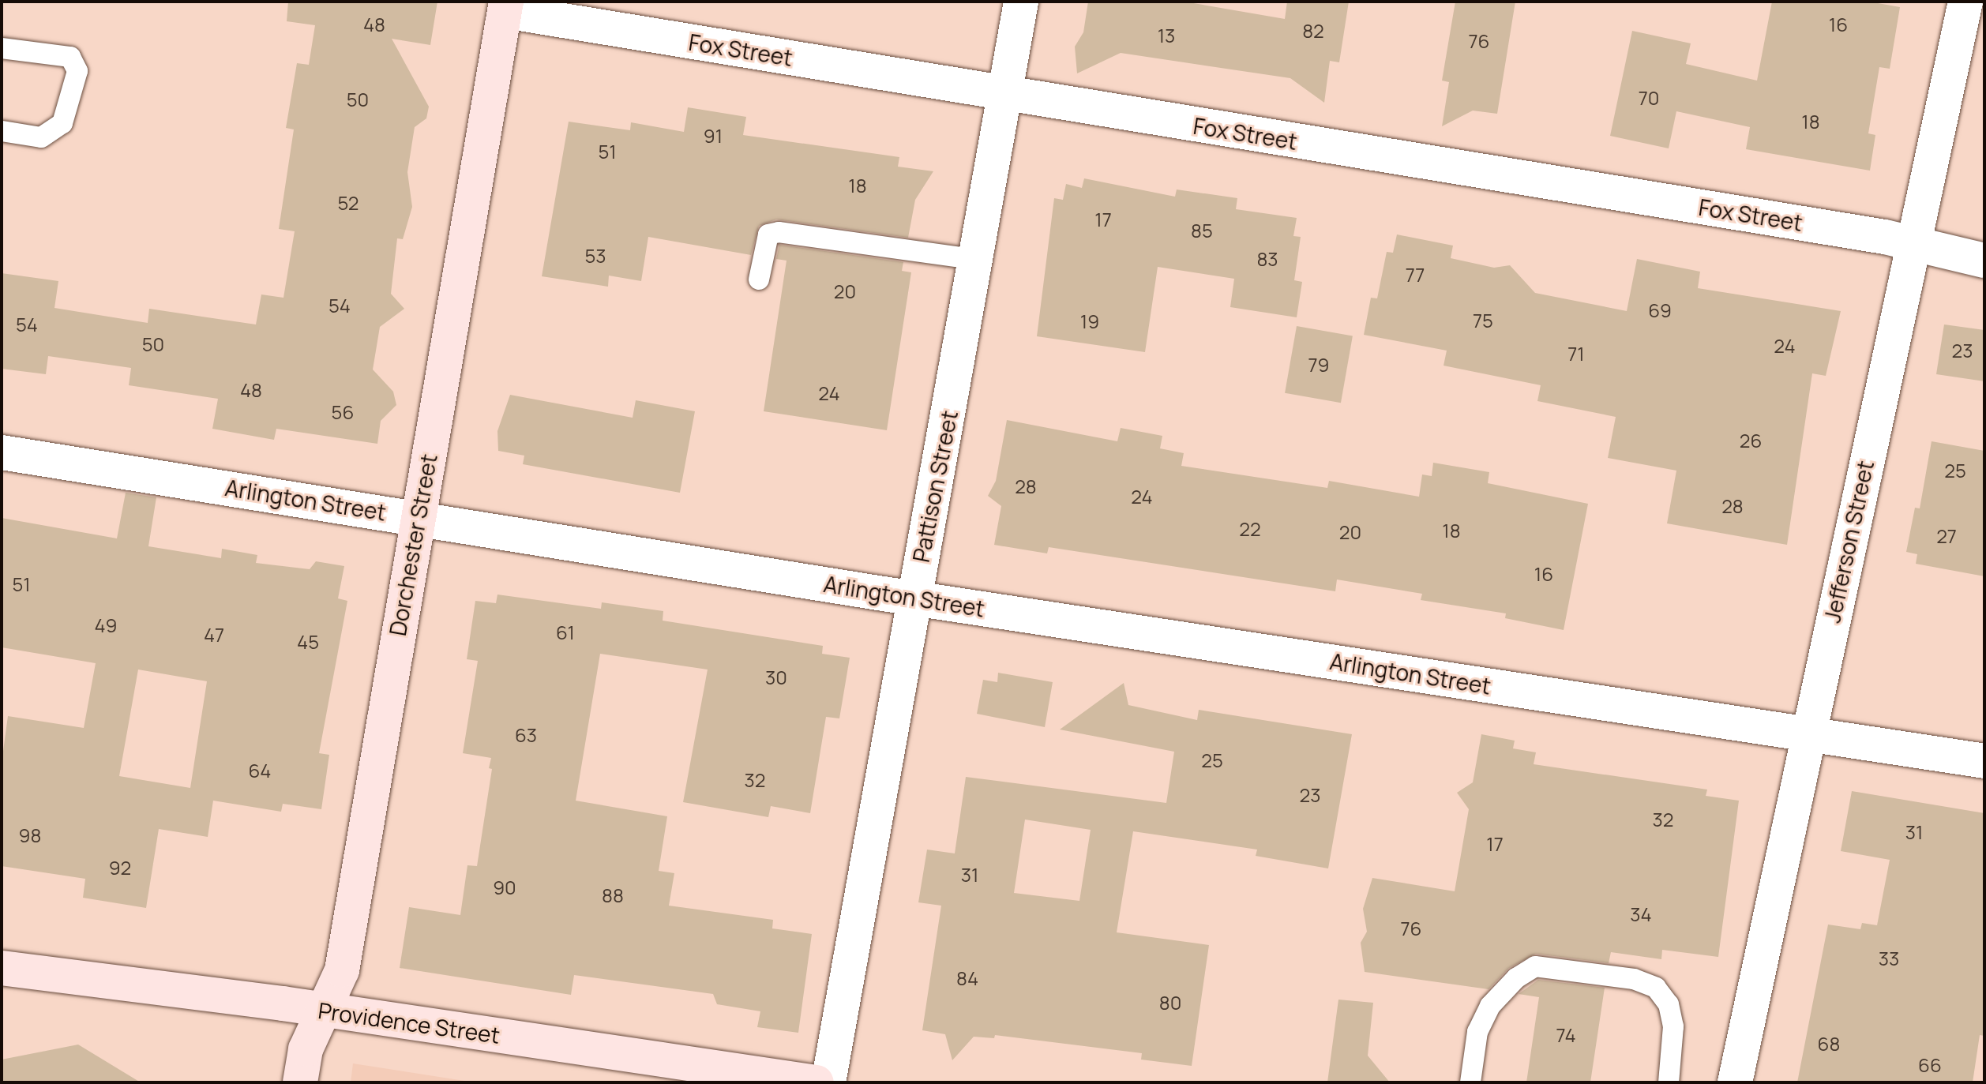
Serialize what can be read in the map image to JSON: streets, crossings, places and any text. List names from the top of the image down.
{
  "streets": {
    "street": [
      "Fox Street",
      "Pattison Street",
      "Arlington Street",
      "Jefferson Street",
      "Dorchester Street",
      "Providence Street"
    ]
  },
  "crossings": [
    ["Fox Street", "Pattison Street"],
    ["Fox Street", "Jefferson Street"],
    ["Fox Street", "Dorchester Street"],
    ["Pattison Street", "Arlington Street"],
    ["Arlington Street", "Jefferson Street"],
    ["Arlington Street", "Dorchester Street"],
    ["Dorchester Street", "Providence Street"]
  ],
  "house_numbers": [
    "48",
    "16",
    "82",
    "13",
    "76",
    "70",
    "50",
    "18",
    "91",
    "51",
    "18",
    "52",
    "17",
    "85",
    "53",
    "83",
    "77",
    "20",
    "54",
    "69",
    "75",
    "19",
    "54",
    "50",
    "24",
    "23",
    "71",
    "79",
    "48",
    "24",
    "56",
    "26",
    "25",
    "28",
    "24",
    "28",
    "22",
    "18",
    "20",
    "27",
    "16",
    "51",
    "49",
    "61",
    "47",
    "45",
    "30",
    "63",
    "25",
    "64",
    "32",
    "23",
    "32",
    "31",
    "98",
    "17",
    "92",
    "31",
    "90",
    "88",
    "34",
    "76",
    "33",
    "84",
    "80",
    "74",
    "68",
    "66"
  ]
}
